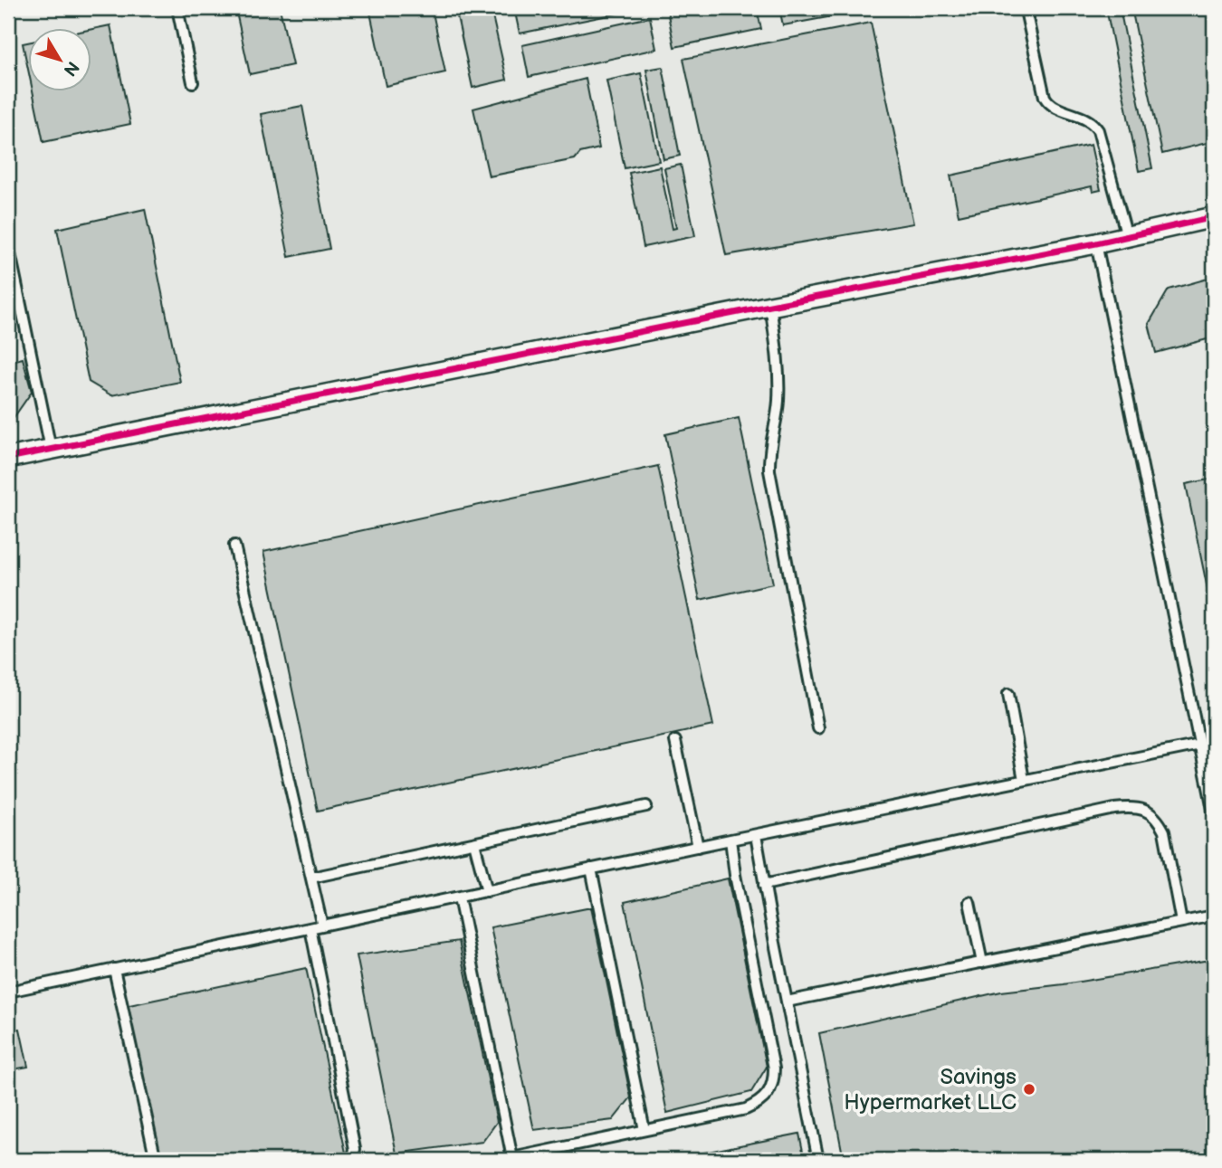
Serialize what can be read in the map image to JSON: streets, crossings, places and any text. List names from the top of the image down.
{
  "places": ["Savings Hypermarket LLC"],
  "north": "bottom right"
}
